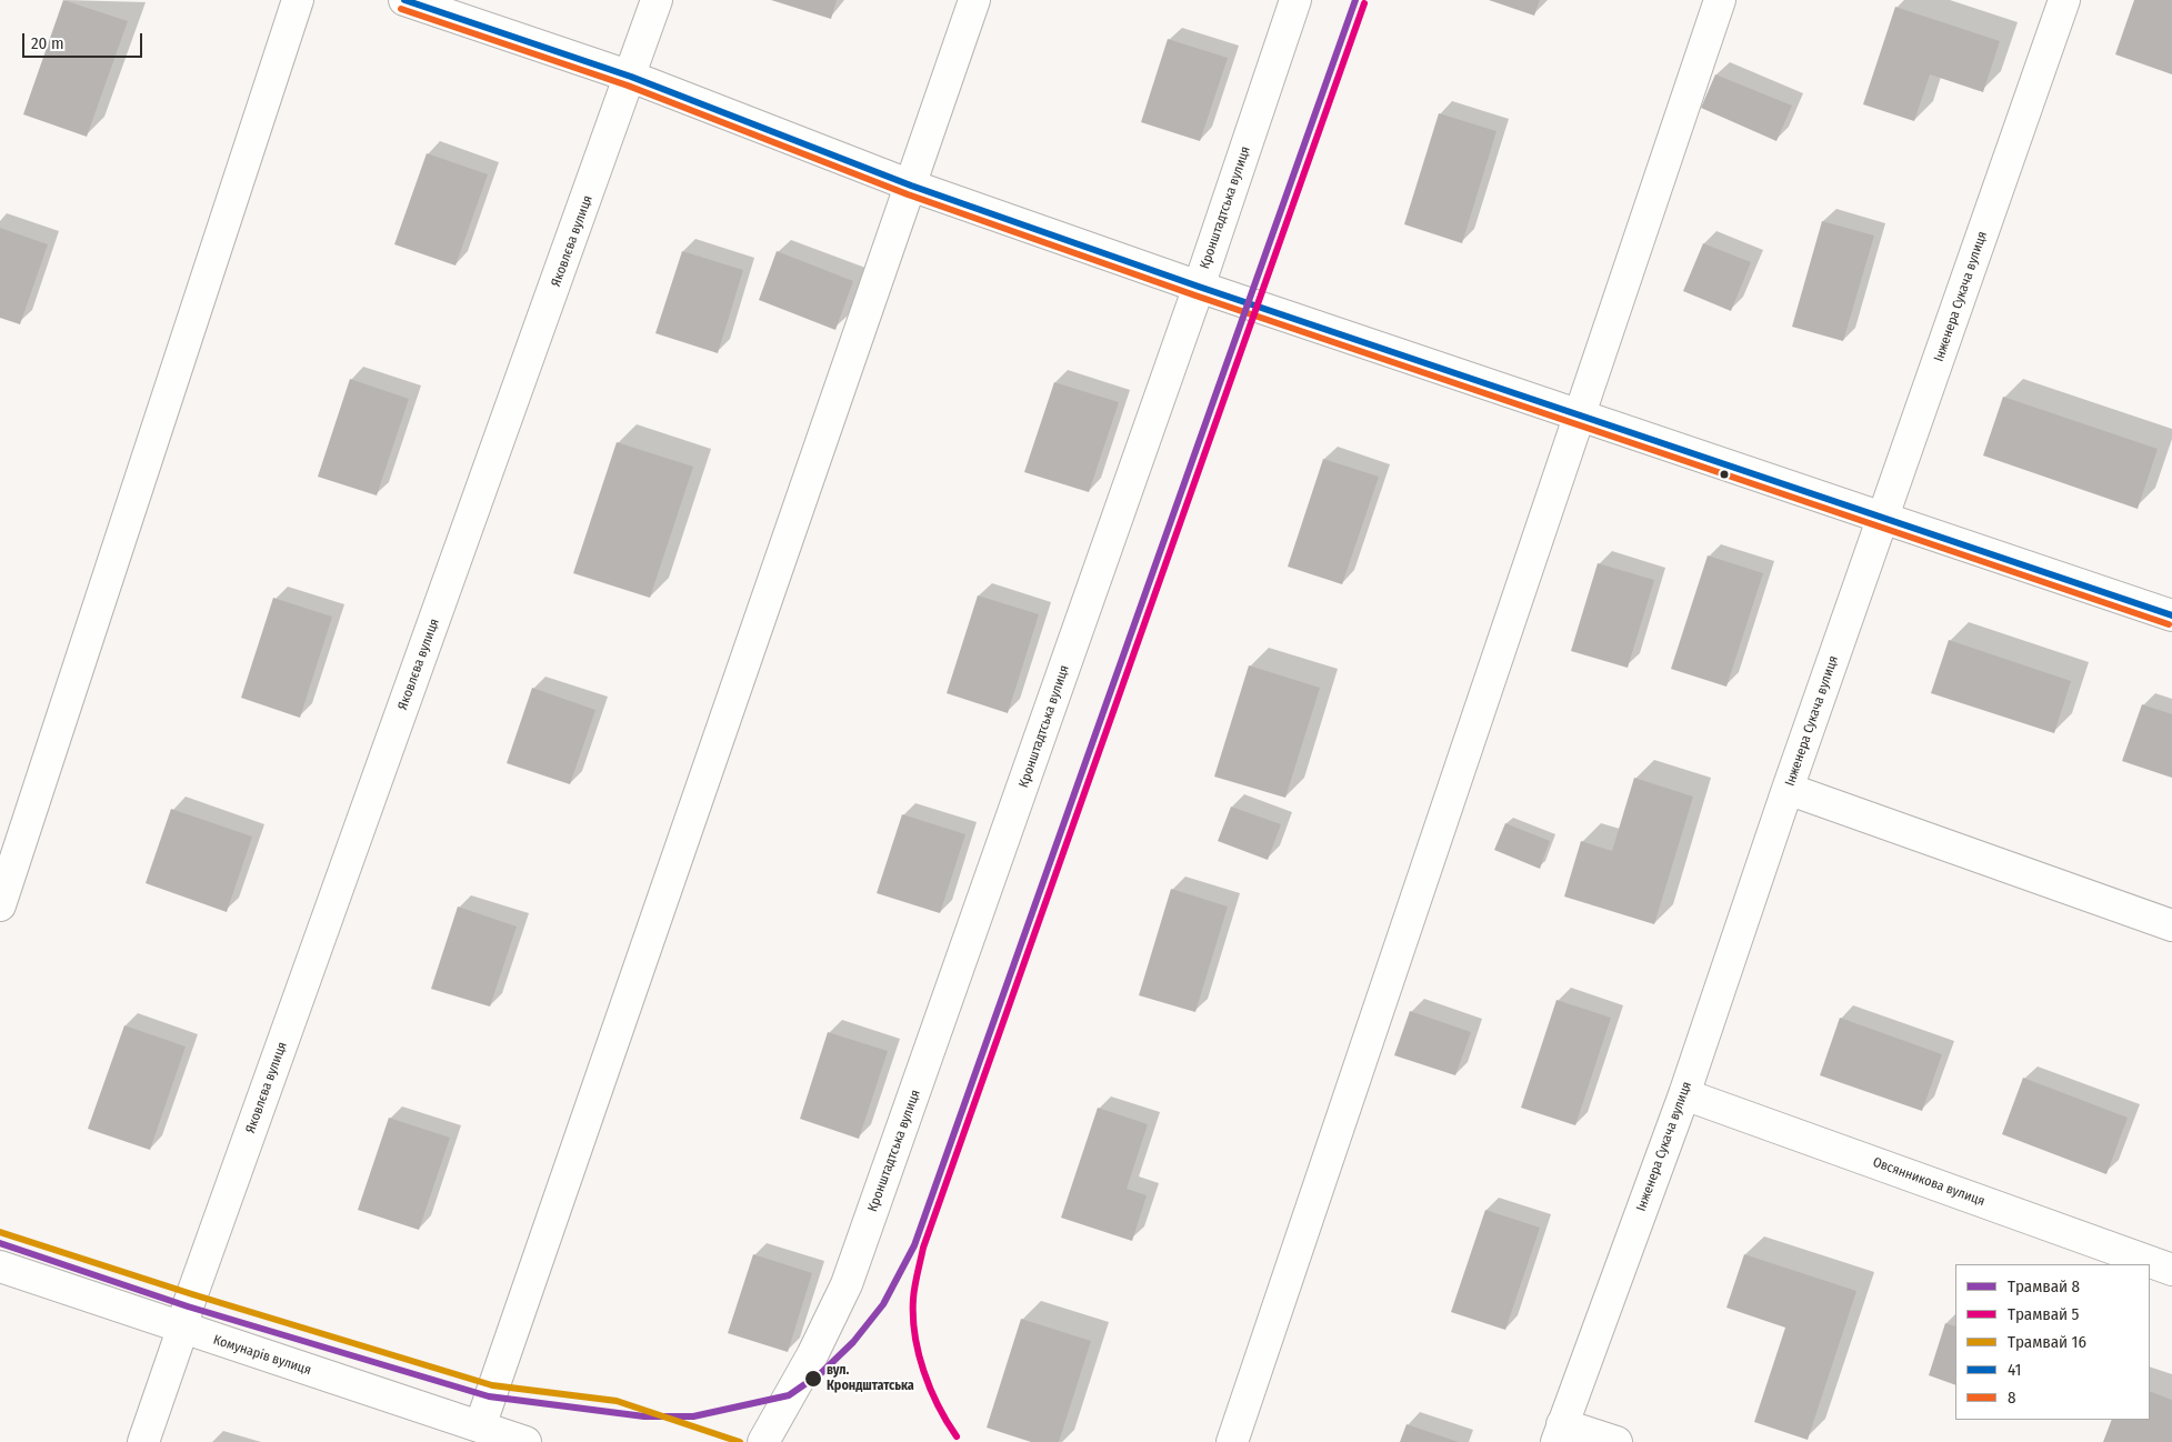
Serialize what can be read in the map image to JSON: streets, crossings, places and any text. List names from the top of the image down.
{
  "streets": {
    "street": [
      "Кронштадтська вулиця",
      "Яковлєва вулиця",
      "Інженера Сукача вулиця",
      "Овсянникова вулиця",
      "Комунарів вулиця"
    ]
  },
  "crossings": [
    ["Яковлєва вулиця", "Комунарів вулиця"],
    ["Інженера Сукача вулиця", "Овсянникова вулиця"]
  ],
  "places": ["вул. Крондштатська"],
  "lines": [
    "tram line 8",
    "transit line 41",
    "tram line 5",
    "transit line 8",
    "tram line 16"
  ],
  "legend": [
    "Трамвай 8",
    "Трамвай 5",
    "Трамвай 16",
    "41",
    "8"
  ],
  "scale_bar": "20 m"
}
